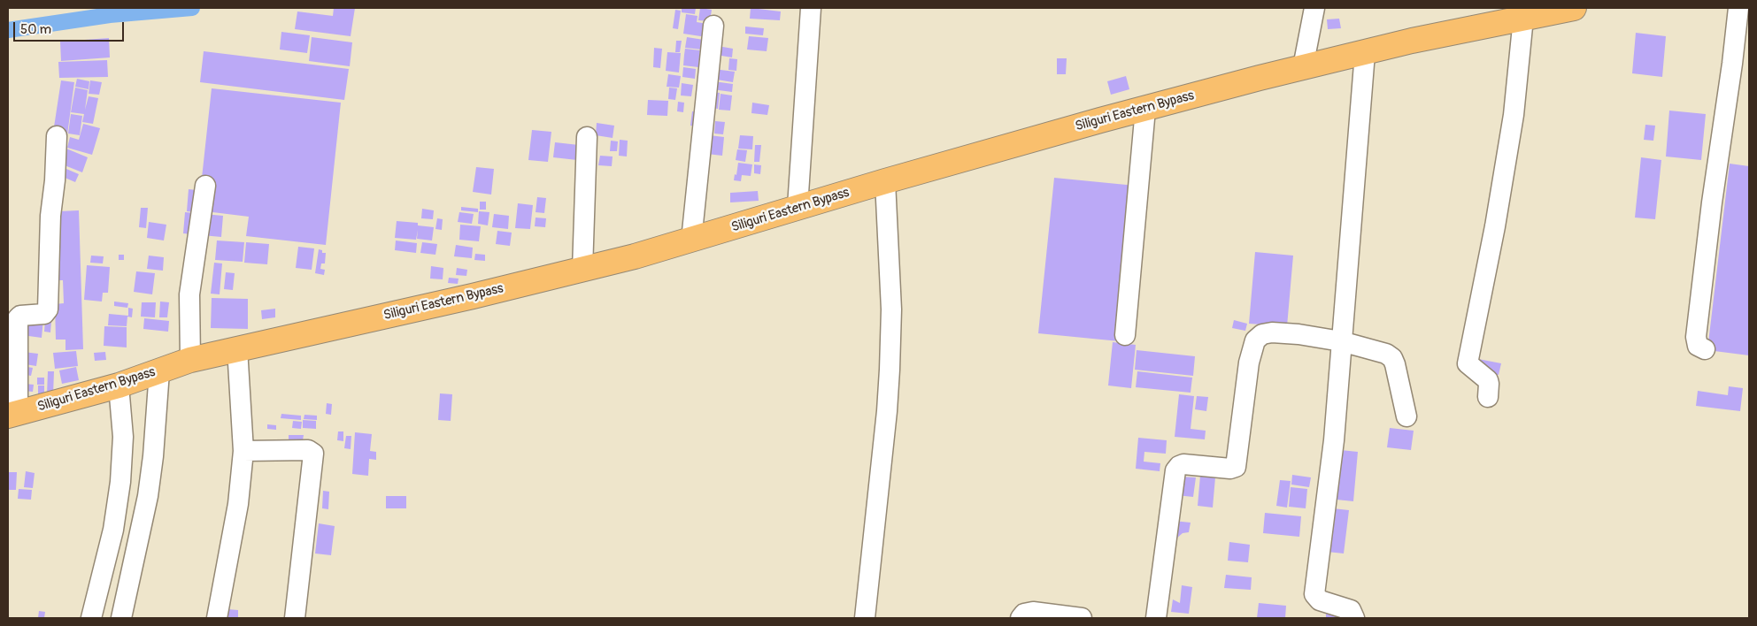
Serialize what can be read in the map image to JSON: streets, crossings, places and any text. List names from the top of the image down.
{
  "streets": {
    "main road": ["Siliguri Eastern Bypass"]
  },
  "scale_bar": "50 m"
}
